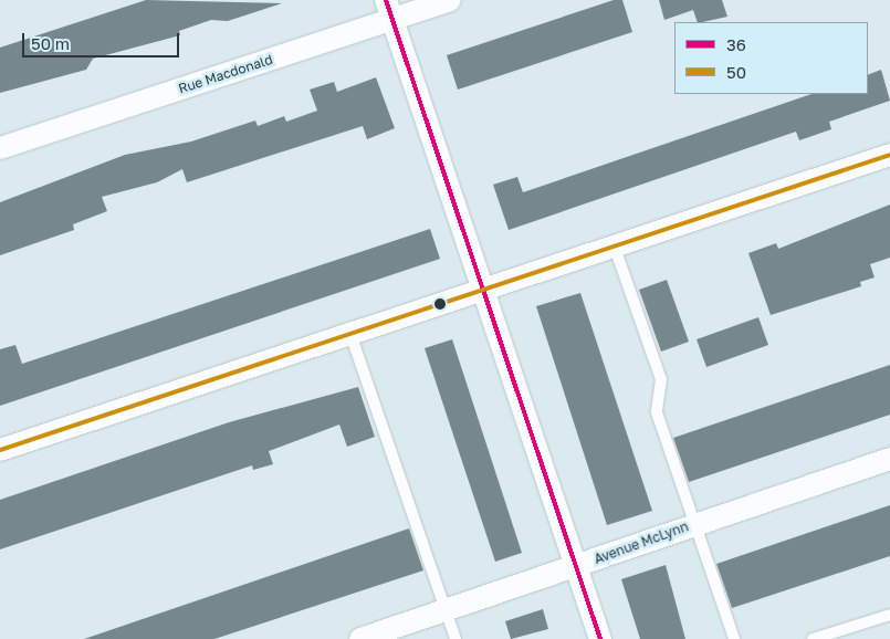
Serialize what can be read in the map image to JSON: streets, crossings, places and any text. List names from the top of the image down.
{
  "streets": {
    "street": ["Rue Macdonald", "Avenue McLynn"]
  },
  "lines": ["transit line 36", "transit line 50"],
  "legend": ["36", "50"],
  "scale_bar": "50 m"
}
